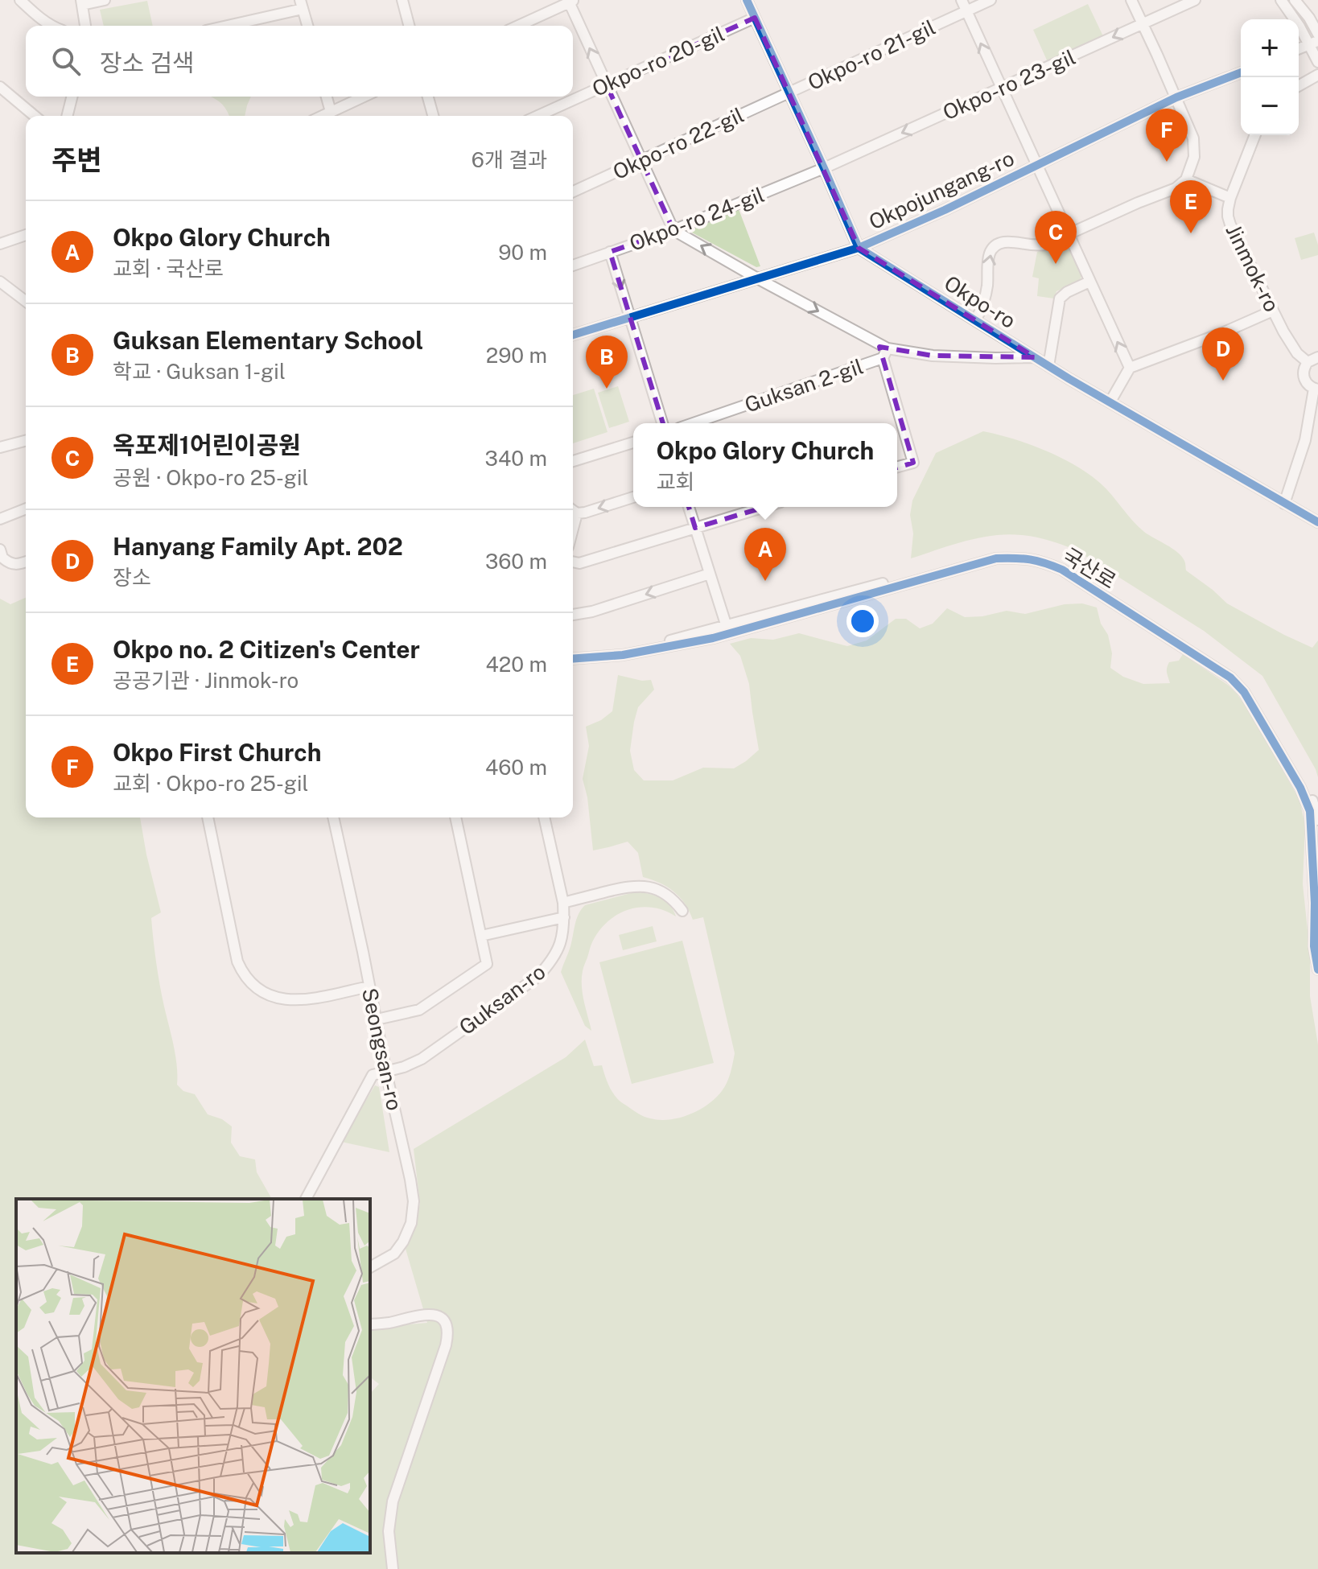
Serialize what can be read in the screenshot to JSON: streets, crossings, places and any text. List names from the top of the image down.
{
  "streets": {
    "street": [
      "Okpo-ro 21-gil",
      "Okpo-ro 20-gil",
      "Okpo-ro 23-gil",
      "Okpo-ro 22-gil",
      "Okpojungang-ro",
      "Okpo-ro 24-gil",
      "Jinmok-ro",
      "Okpo-ro",
      "Guksan 2-gil",
      "국산로",
      "Guksan-ro",
      "Seongsan-ro"
    ]
  },
  "crossings": [
    ["Okpo-ro 21-gil", "Okpo-ro 22-gil"],
    ["Okpo-ro 23-gil", "Okpo-ro 24-gil"],
    ["Okpojungang-ro", "Okpo-ro"],
    ["Guksan-ro", "Seongsan-ro"]
  ],
  "one_way": ["Okpo-ro 23-gil"],
  "page": {
    "map_buttons": ["+", "−"],
    "search": "장소 검색",
    "pins": [
      "F",
      "E",
      "C",
      "D",
      "B",
      "A"
    ],
    "heading": ["주변", "6개 결과"],
    "list": [
      {
        "mark": "A",
        "name": "Okpo Glory Church",
        "note": "교회 · 국산로",
        "value": "90 m"
      },
      {
        "mark": "B",
        "name": "Guksan Elementary School",
        "note": "학교 · Guksan 1-gil",
        "value": "290 m"
      },
      {
        "mark": "C",
        "name": "옥포제1어린이공원",
        "note": "공원 · Okpo-ro 25-gil",
        "value": "340 m"
      },
      {
        "mark": "D",
        "name": "Hanyang Family Apt. 202",
        "note": "장소",
        "value": "360 m"
      },
      {
        "mark": "E",
        "name": "Okpo no. 2 Citizen's Center",
        "note": "공공기관 · Jinmok-ro",
        "value": "420 m"
      },
      {
        "mark": "F",
        "name": "Okpo First Church",
        "note": "교회 · Okpo-ro 25-gil",
        "value": "460 m"
      }
    ],
    "popup": ["Okpo Glory Church", "교회"]
  }
}
